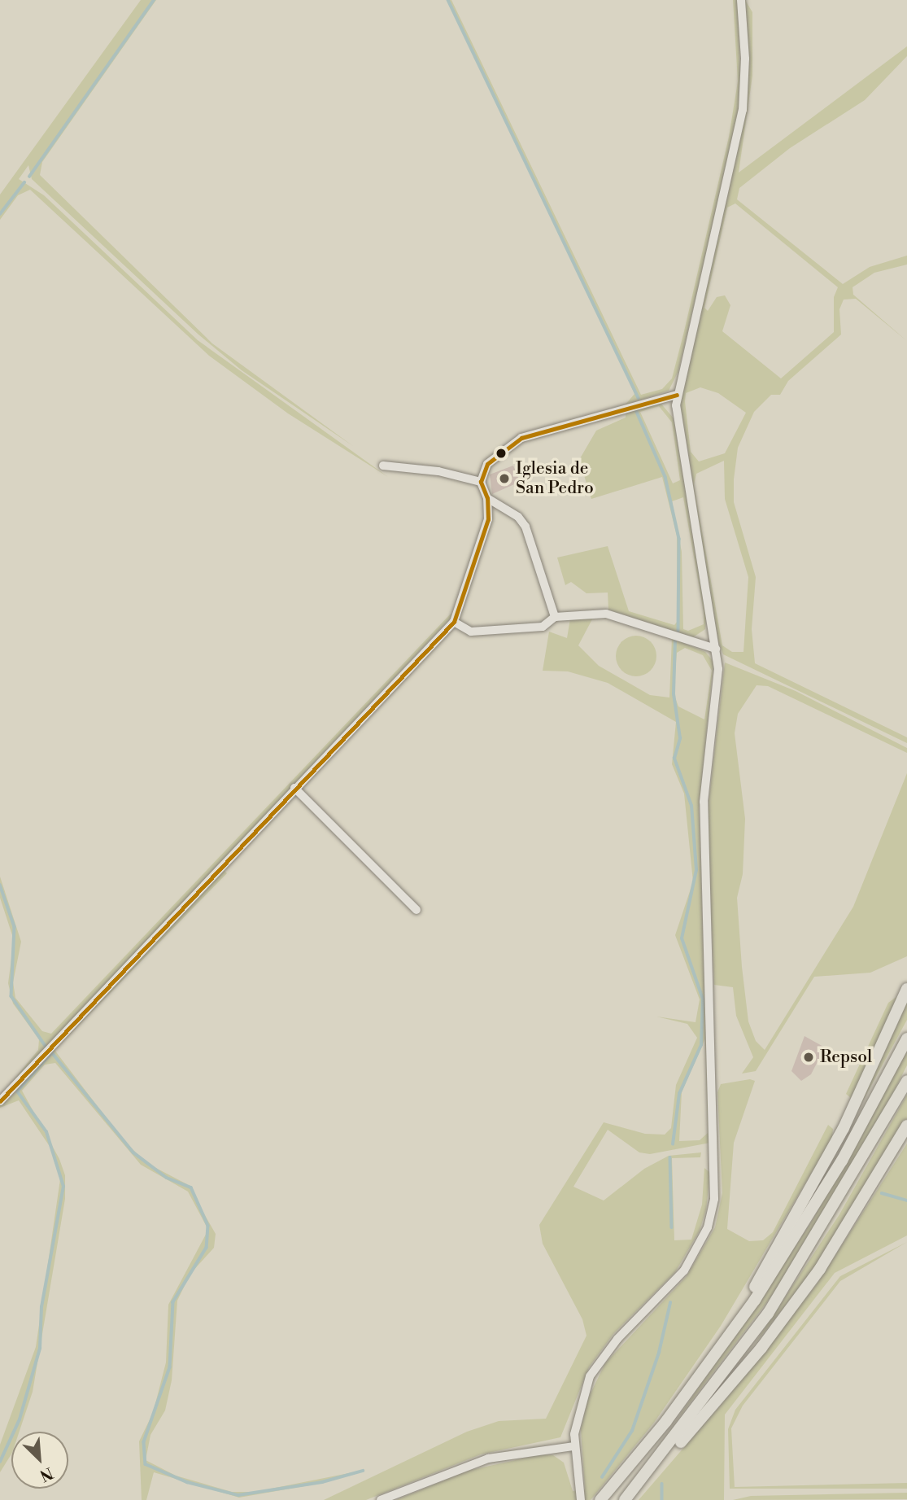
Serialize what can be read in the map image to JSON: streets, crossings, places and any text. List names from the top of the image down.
{
  "places": ["Iglesia de San Pedro", "Repsol"],
  "north": "bottom right"
}
